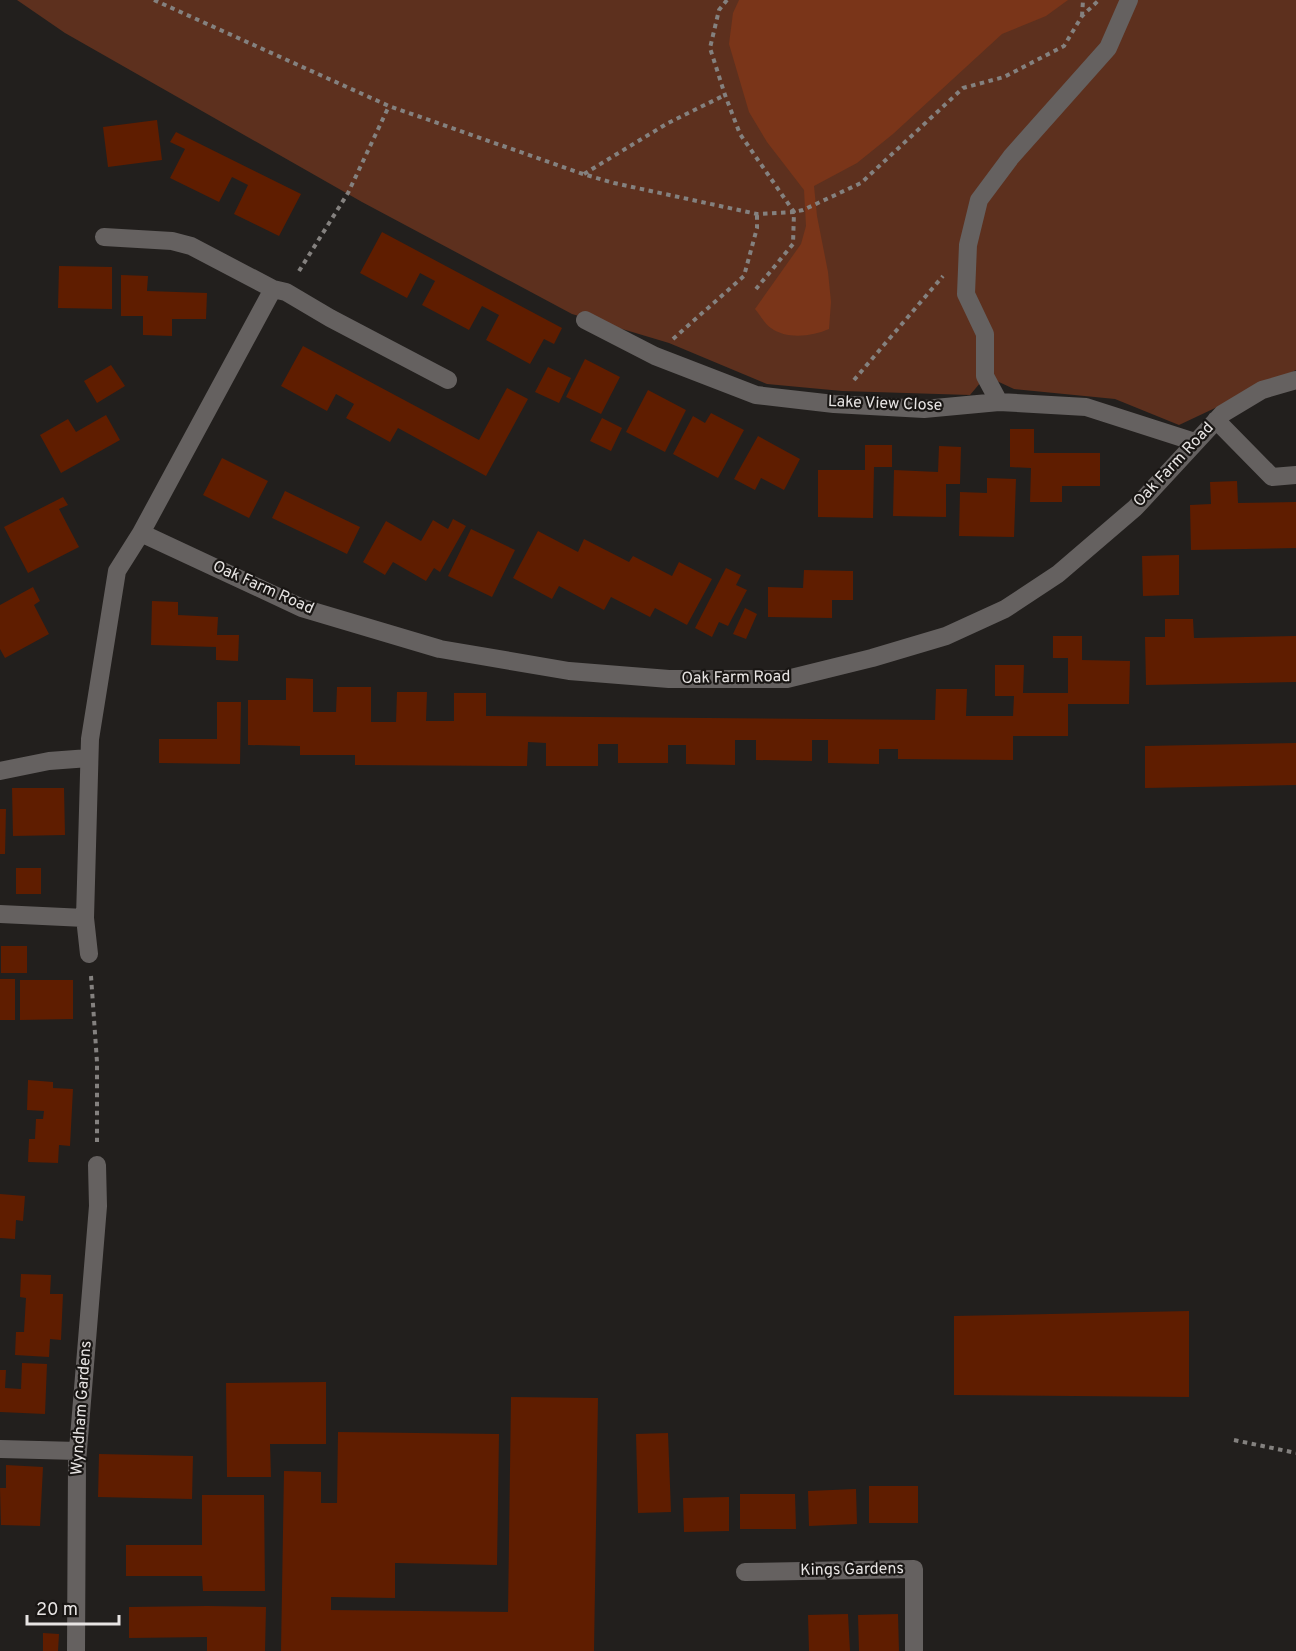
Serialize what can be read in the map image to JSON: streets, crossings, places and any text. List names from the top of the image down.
{
  "streets": {
    "street": [
      "Lake View Close",
      "Oak Farm Road",
      "Wyndham Gardens",
      "Kings Gardens"
    ]
  },
  "crossings": [
    ["Lake View Close", "Oak Farm Road"]
  ],
  "scale_bar": "20 m"
}
